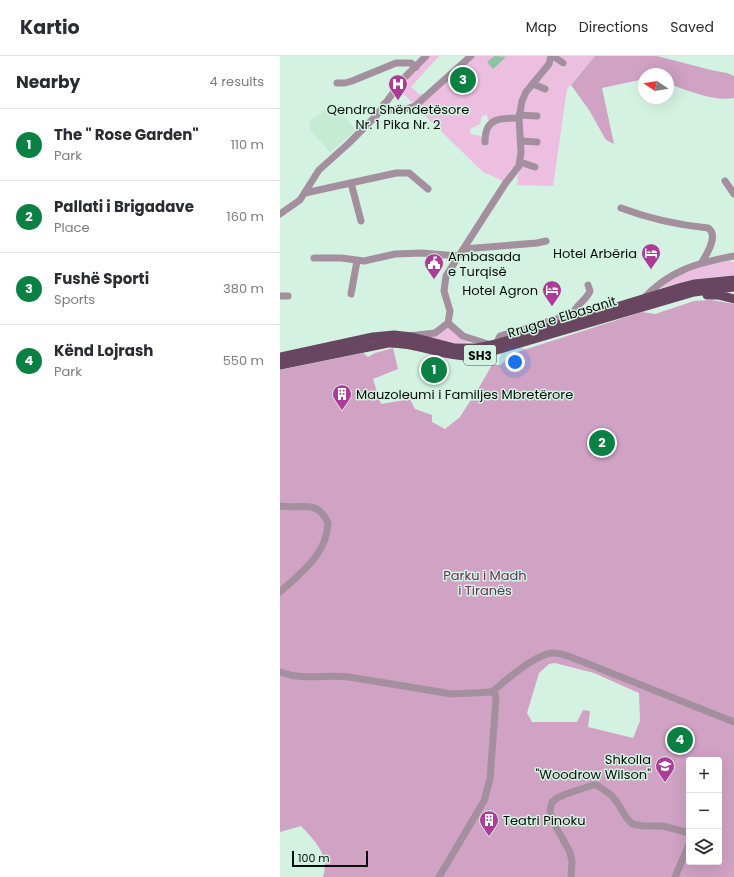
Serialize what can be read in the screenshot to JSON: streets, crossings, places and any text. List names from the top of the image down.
{
  "streets": {
    "main road": ["Rruga e Elbasanit", "SH3"]
  },
  "parks": ["Parku i Madh i Tiranës"],
  "places": {
    "hospital": ["Qendra Shëndetësore Nr. 1 Pika Nr. 2"],
    "hotel": ["Hotel Arbëria", "Hotel Agron"],
    "public building": ["Ambasada e Turqisë"],
    "building": ["Mauzoleumi i Familjes Mbretërore", "Teatri Pinoku"],
    "school or university": ["Shkolla \"Woodrow Wilson\""]
  },
  "scale_bar": "100 m",
  "north": "left",
  "page": {
    "header": "Kartio",
    "nav": ["Map", "Directions", "Saved"],
    "heading": ["Nearby", "4 results"],
    "pins": [
      "3",
      "1",
      "2",
      "4"
    ],
    "list": [
      {
        "mark": "1",
        "name": "The \" Rose Garden\"",
        "note": "Park",
        "value": "110 m"
      },
      {
        "mark": "2",
        "name": "Pallati i Brigadave",
        "note": "Place",
        "value": "160 m"
      },
      {
        "mark": "3",
        "name": "Fushë Sporti",
        "note": "Sports",
        "value": "380 m"
      },
      {
        "mark": "4",
        "name": "Kënd Lojrash",
        "note": "Park",
        "value": "550 m"
      }
    ],
    "map_buttons": ["+", "−"],
    "scale": "100 m"
  }
}
